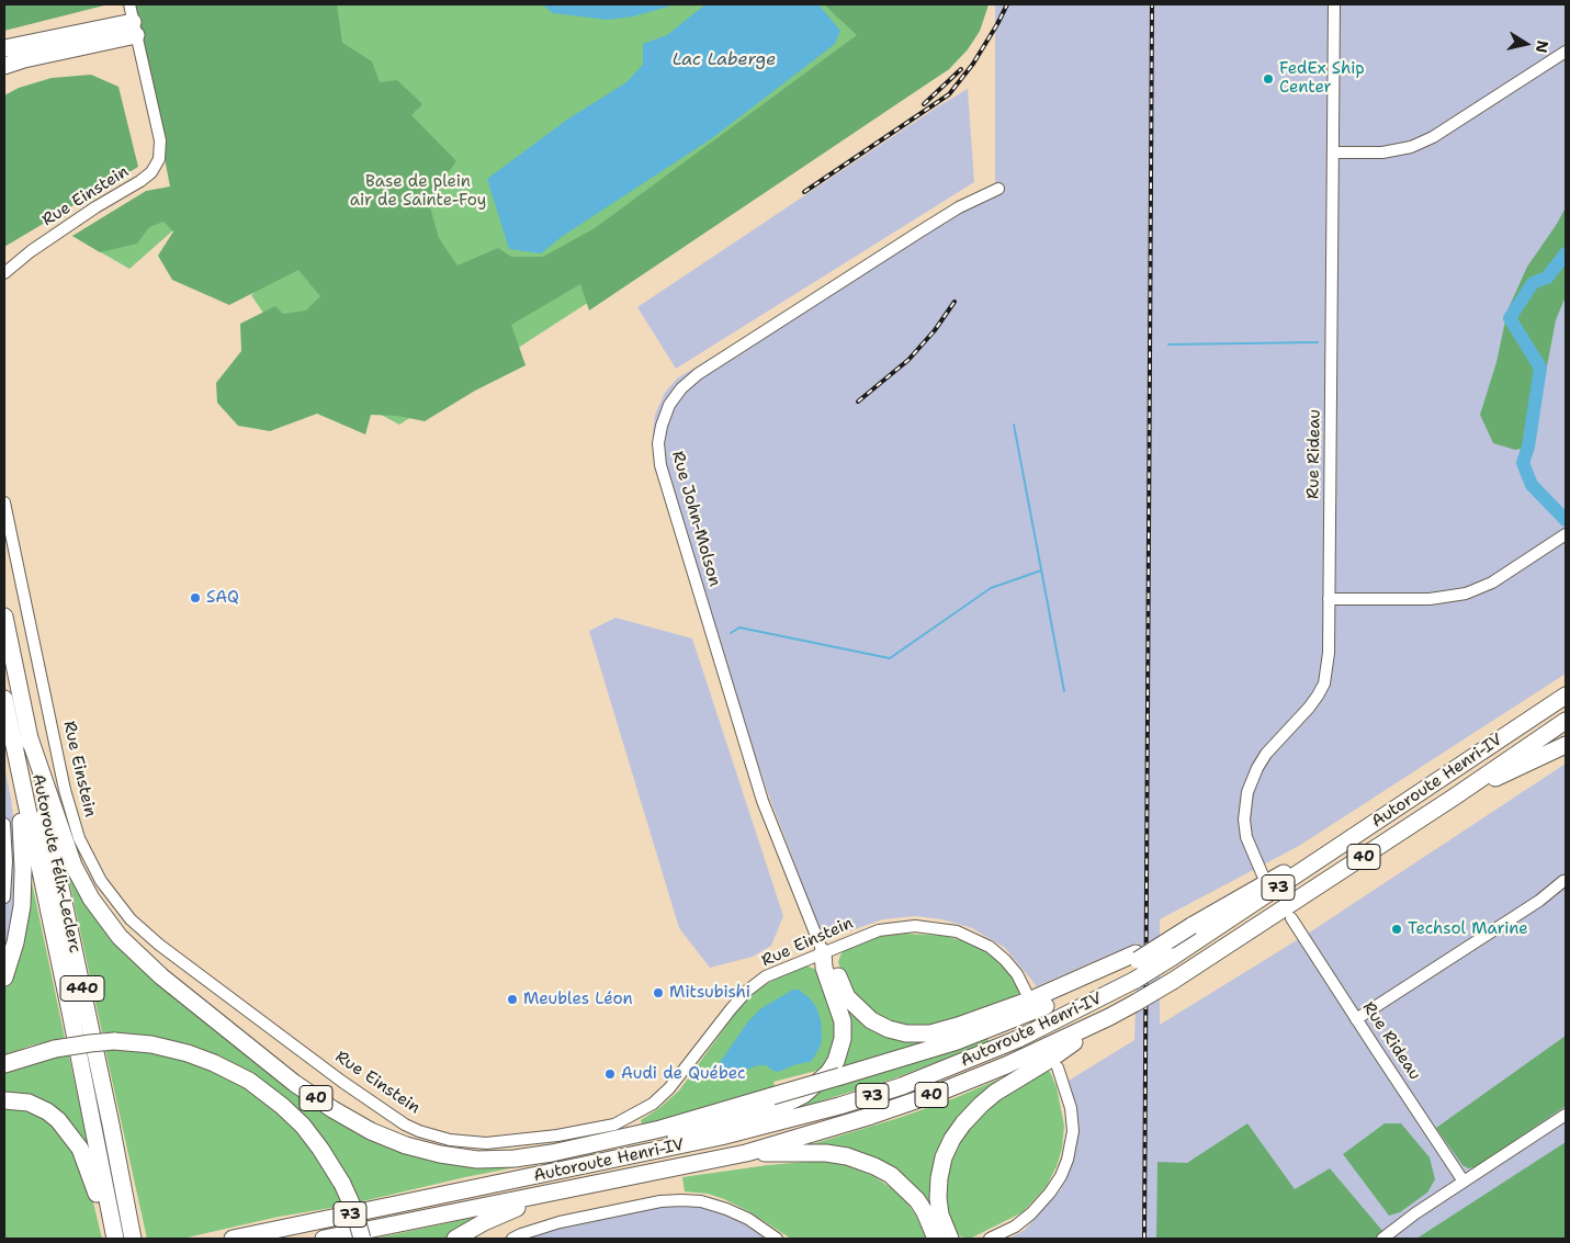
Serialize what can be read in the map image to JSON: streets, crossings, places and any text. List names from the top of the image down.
{
  "streets": {
    "highway": [
      "Autoroute Henri-IV",
      "40",
      "Autoroute Félix-Leclerc",
      "73",
      "440"
    ],
    "street": ["Rue Einstein", "Rue Rideau", "Rue John-Molson"]
  },
  "crossings": [
    ["Rue Einstein", "Rue John-Molson"],
    ["Autoroute Henri-IV", "40"],
    ["40", "Autoroute Félix-Leclerc"]
  ],
  "water": ["Lac Laberge"],
  "parks": ["Base de plein air de Sainte-Foy"],
  "places": [
    "FedEx Ship Center",
    "SAQ",
    "Techsol Marine",
    "Mitsubishi",
    "Meubles Léon",
    "Audi de Québec"
  ],
  "north": "right"
}
